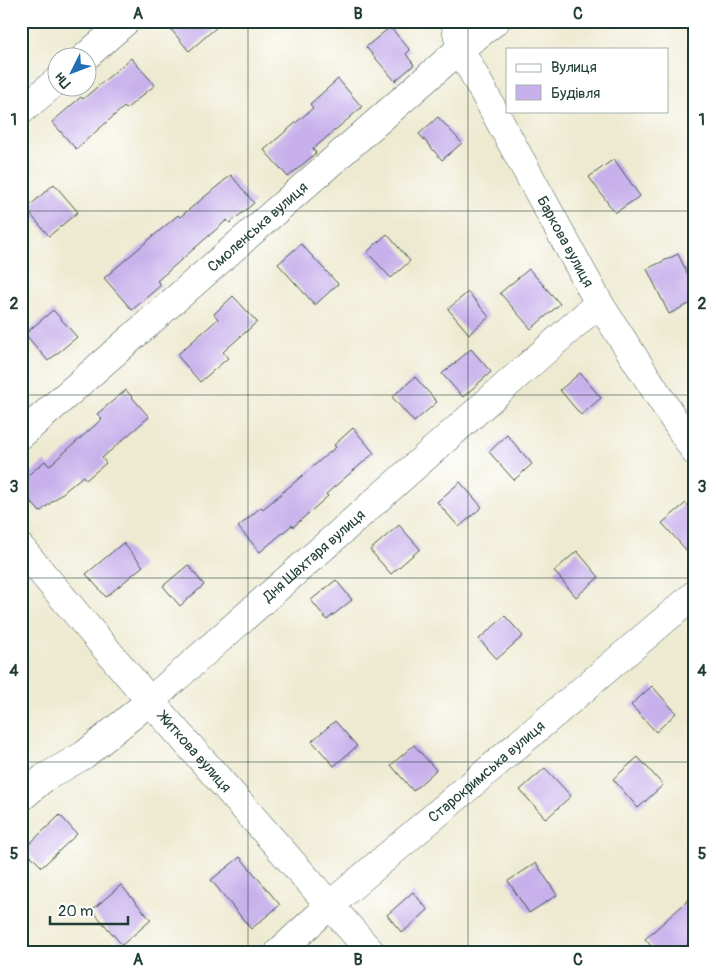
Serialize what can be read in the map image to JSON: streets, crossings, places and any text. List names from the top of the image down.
{
  "streets": {
    "street": [
      "Смоленська вулиця",
      "Баркова вулиця",
      "Дня Шахтаря вулиця",
      "Житкова вулиця",
      "Старокримська вулиця"
    ]
  },
  "crossings": [
    ["Смоленська вулиця", "Баркова вулиця"],
    ["Баркова вулиця", "Дня Шахтаря вулиця"],
    ["Дня Шахтаря вулиця", "Житкова вулиця"],
    ["Житкова вулиця", "Старокримська вулиця"]
  ],
  "legend": ["Вулиця", "Будівля"],
  "scale_bar": "20 m",
  "north": "bottom left",
  "grid": {
    "columns": ["A", "B", "C"],
    "rows": [
      "1",
      "2",
      "3",
      "4",
      "5"
    ]
  }
}
